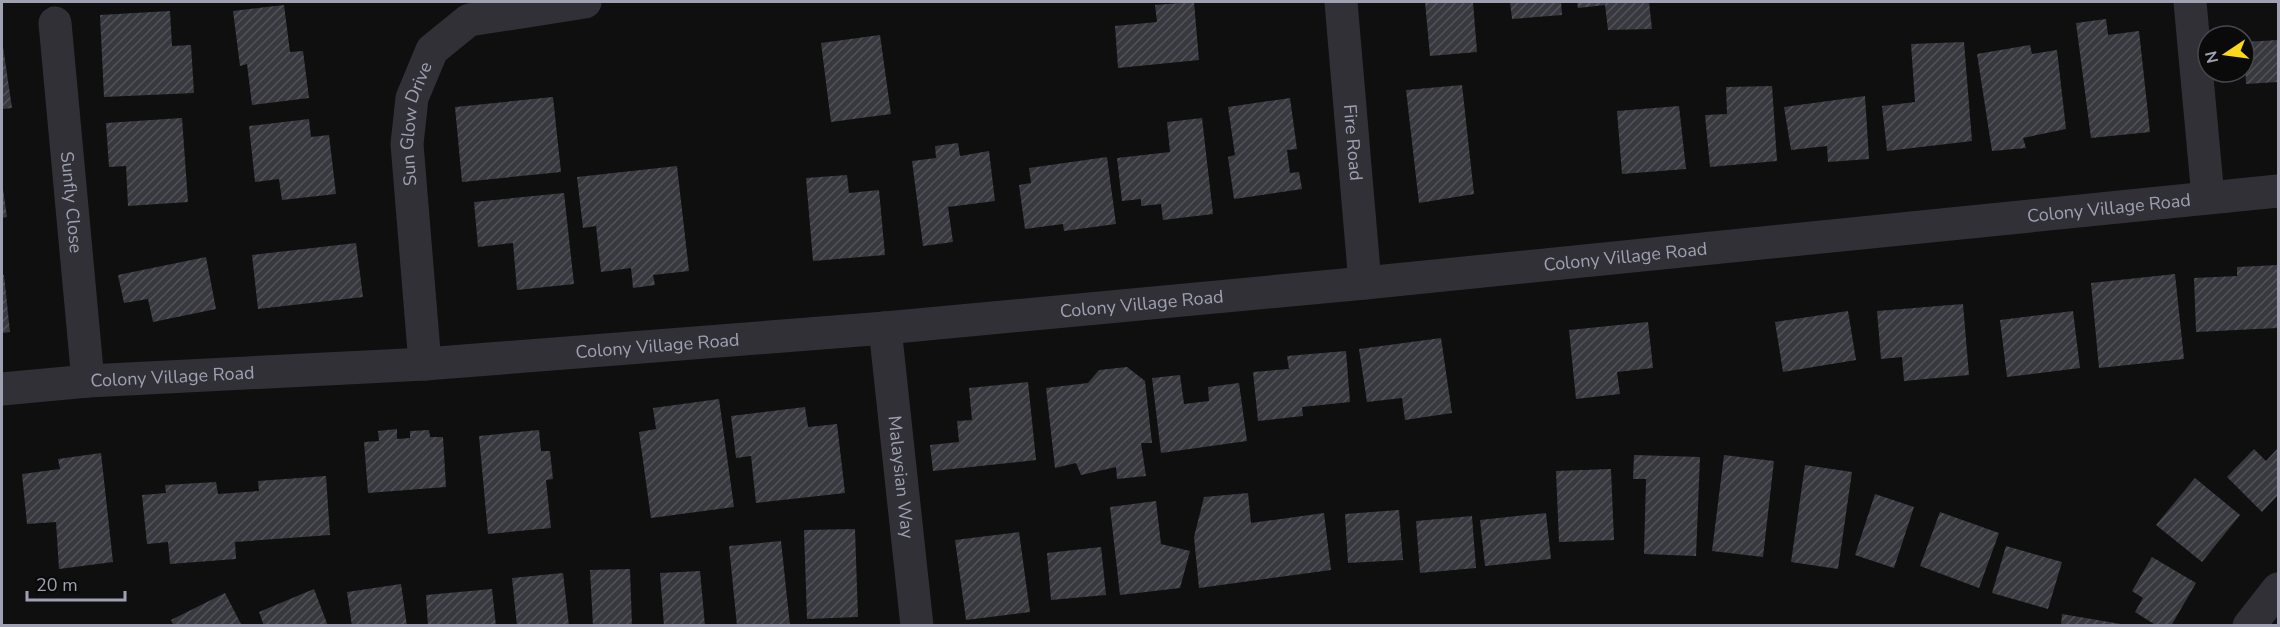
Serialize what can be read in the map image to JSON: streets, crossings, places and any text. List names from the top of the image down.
{
  "streets": {
    "street": [
      "Sun Glow Drive",
      "Fire Road",
      "Sunfly Close",
      "Colony Village Road",
      "Malaysian Way"
    ]
  },
  "crossings": [
    ["Sun Glow Drive", "Colony Village Road"],
    ["Fire Road", "Colony Village Road"],
    ["Sunfly Close", "Colony Village Road"],
    ["Colony Village Road", "Malaysian Way"]
  ],
  "scale_bar": "20 m",
  "north": "left"
}
